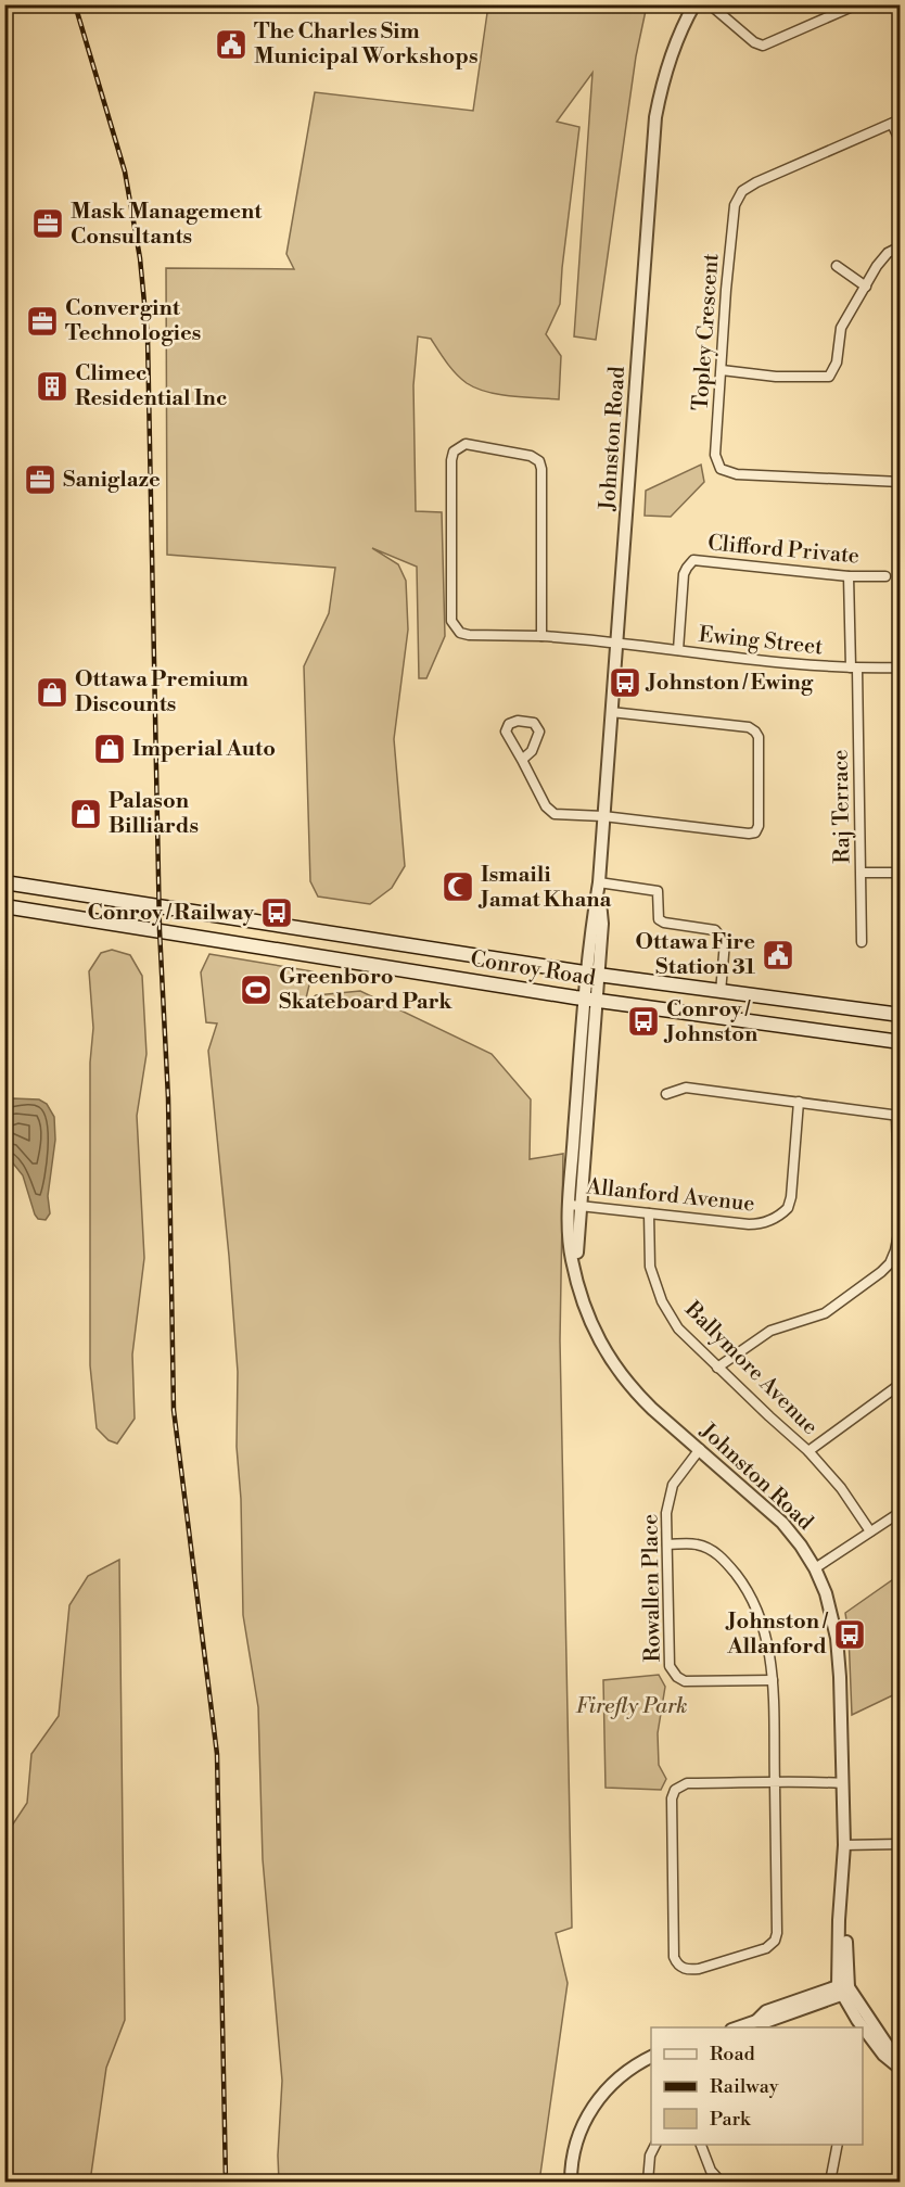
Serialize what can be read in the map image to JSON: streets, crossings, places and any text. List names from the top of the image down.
{
  "streets": {
    "main road": ["Conroy Road"],
    "street": [
      "Topley Crescent",
      "Johnston Road",
      "Clifford Private",
      "Ewing Street",
      "Raj Terrace",
      "Allanford Avenue",
      "Ballymore Avenue",
      "Rowallen Place"
    ]
  },
  "crossings": [
    ["Johnston Road", "Ewing Street"],
    ["Johnston Road", "Conroy Road"],
    ["Johnston Road", "Allanford Avenue"],
    ["Johnston Road", "Rowallen Place"],
    ["Clifford Private", "Ewing Street"],
    ["Clifford Private", "Raj Terrace"],
    ["Ewing Street", "Raj Terrace"],
    ["Allanford Avenue", "Ballymore Avenue"]
  ],
  "parks": ["Firefly Park"],
  "places": {
    "public building": ["The Charles Sim Municipal Workshops", "Ottawa Fire Station 31"],
    "office": ["Mask Management Consultants", "Convergint Technologies", "Saniglaze"],
    "building": ["Climec Residential Inc"],
    "bus stop": [
      "Johnston / Ewing",
      "Conroy / Railway",
      "Conroy / Johnston",
      "Johnston / Allanford"
    ],
    "shop": ["Ottawa Premium Discounts", "Imperial Auto", "Palason Billiards"],
    "mosque": ["Ismaili Jamat Khana"],
    "sports": ["Greenboro Skateboard Park"]
  },
  "legend": ["Road", "Railway", "Park"]
}
